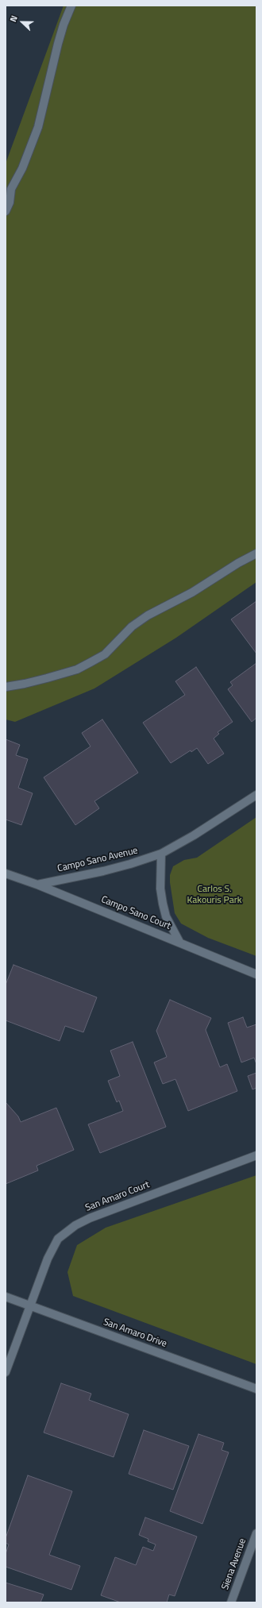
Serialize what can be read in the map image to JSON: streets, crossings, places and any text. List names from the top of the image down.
{
  "streets": {
    "street": [
      "Campo Sano Avenue",
      "Campo Sano Court",
      "San Amaro Court",
      "San Amaro Drive",
      "Siena Avenue"
    ]
  },
  "crossings": [
    ["Campo Sano Avenue", "Campo Sano Court"],
    ["San Amaro Court", "San Amaro Drive"]
  ],
  "parks": ["Carlos S. Kakouris Park"],
  "north": "left"
}
